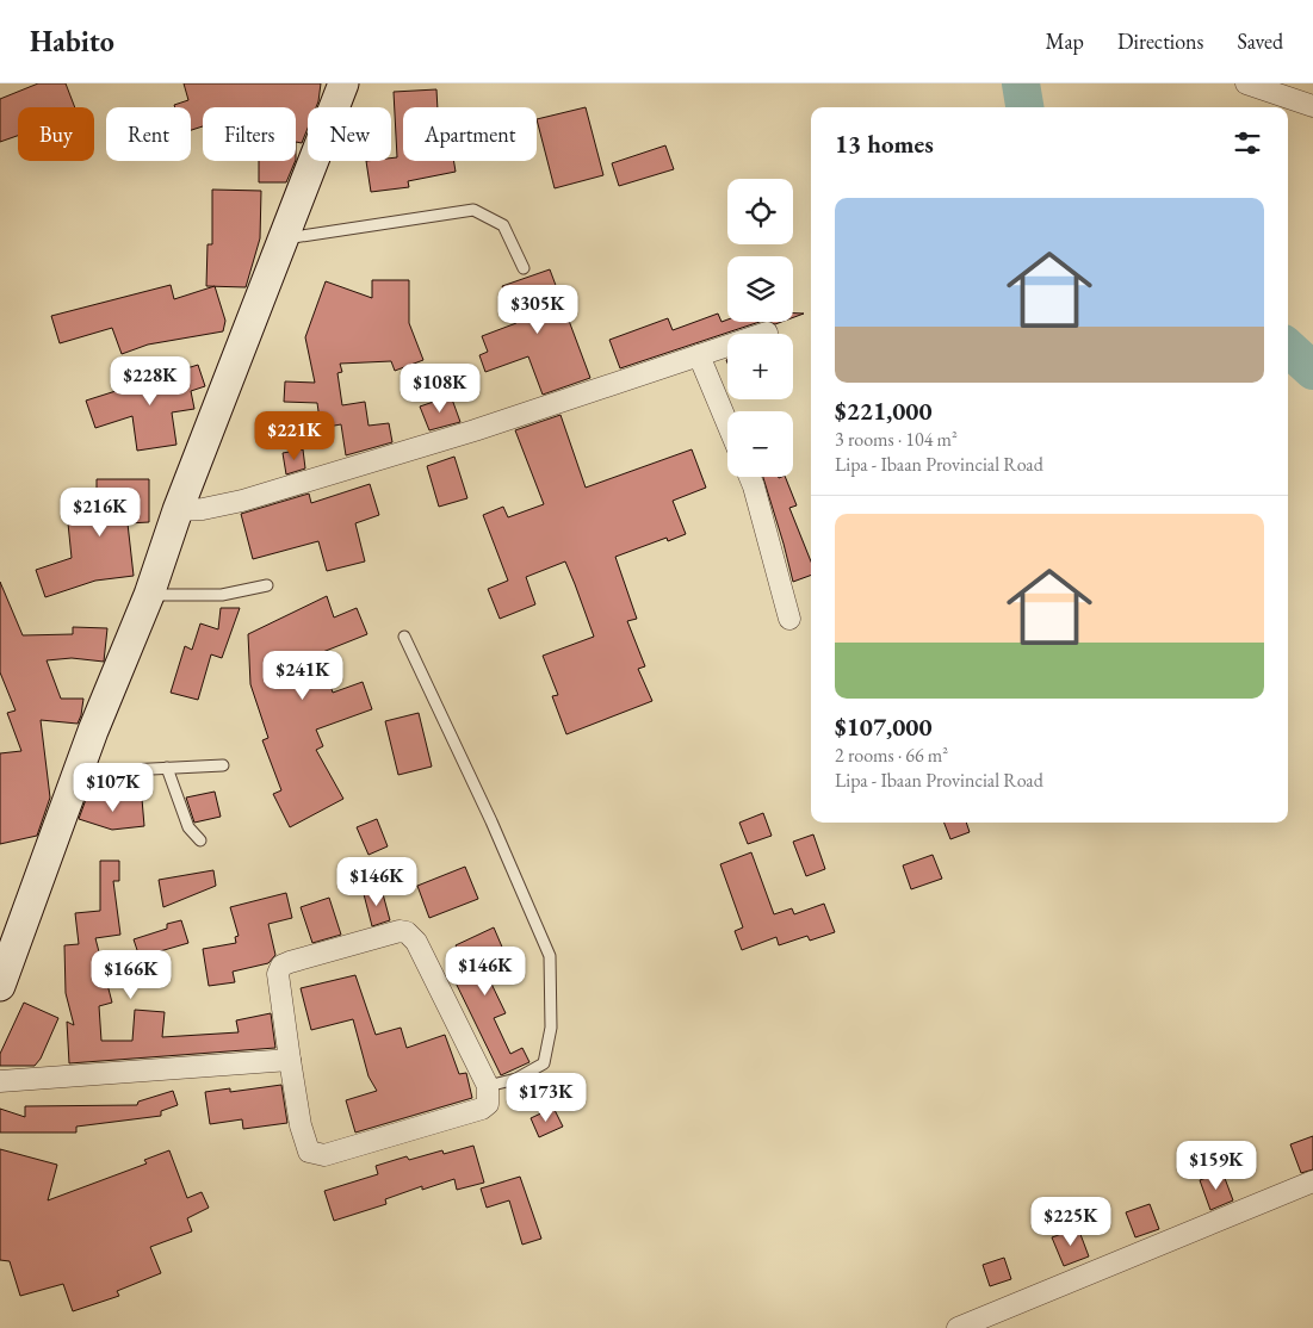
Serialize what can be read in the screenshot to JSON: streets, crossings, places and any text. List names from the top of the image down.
{
  "page": {
    "header": "Habito",
    "nav": ["Map", "Directions", "Saved"],
    "chip": [
      "Buy",
      "Rent",
      "Filters",
      "New",
      "Apartment"
    ],
    "heading": "13 homes",
    "map_buttons": ["+", "−"],
    "list": [
      {
        "name": "$221,000",
        "note": "3 rooms · 104 m² · Lipa - Ibaan Provincial Road"
      },
      {
        "name": "$107,000",
        "note": "2 rooms · 66 m² · Lipa - Ibaan Provincial Road"
      }
    ],
    "price": [
      "$305K",
      "$228K",
      "$108K",
      "$221K",
      "$216K",
      "$241K",
      "$107K",
      "$146K",
      "$146K",
      "$166K",
      "$173K",
      "$159K",
      "$225K"
    ]
  }
}
